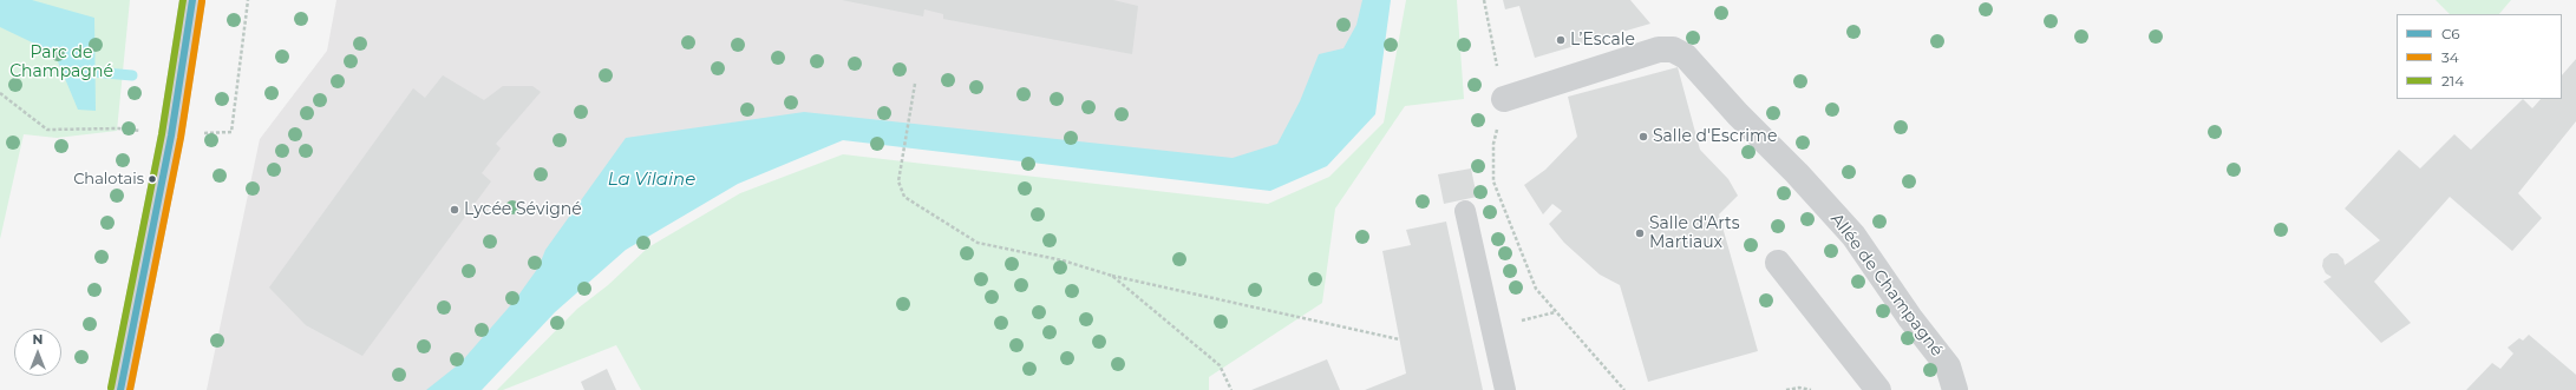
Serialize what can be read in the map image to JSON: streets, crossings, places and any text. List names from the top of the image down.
{
  "streets": {
    "street": ["Allée de Champagné"]
  },
  "water": ["La Vilaine"],
  "parks": ["Parc de Champagné"],
  "places": [
    "L’Escale",
    "Salle d'Escrime",
    "Chalotais",
    "Lycée Sévigné",
    "Salle d'Arts Martiaux"
  ],
  "lines": ["transit line C6", "transit line 214", "transit line 34"],
  "legend": ["C6", "34", "214"],
  "north": "top"
}
